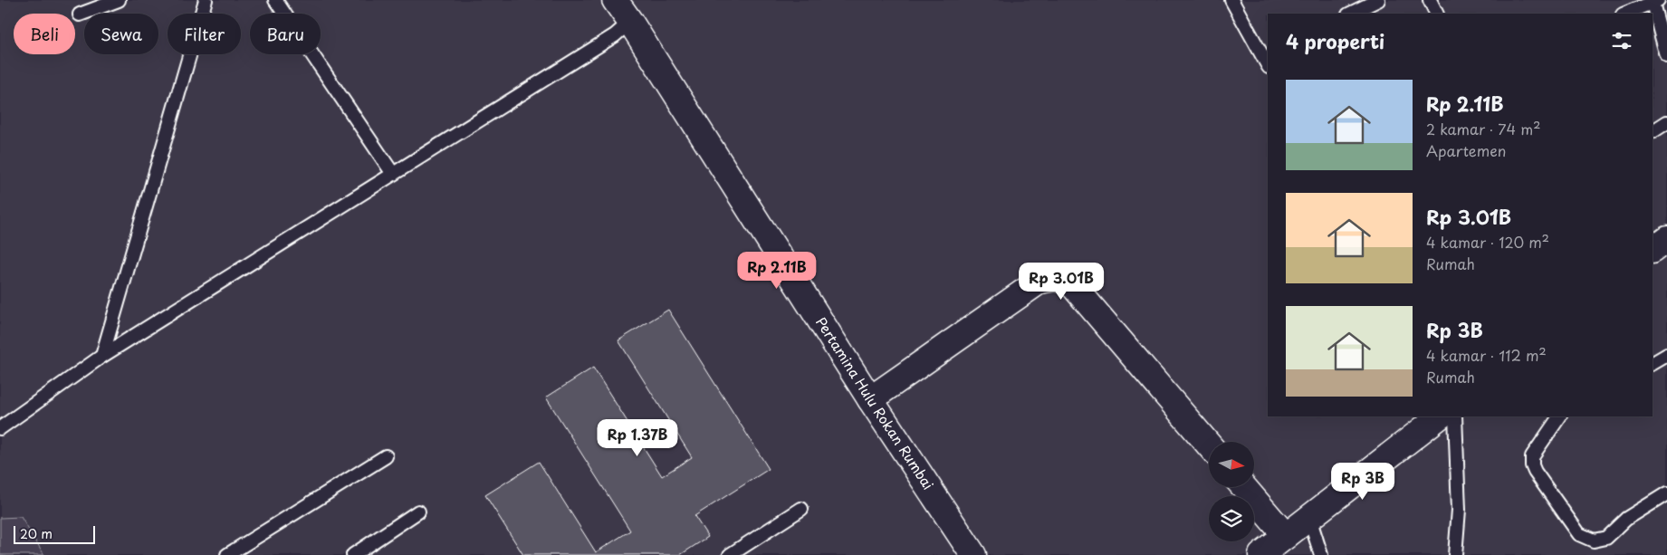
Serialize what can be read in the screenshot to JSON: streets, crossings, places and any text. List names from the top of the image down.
{
  "streets": {
    "street": ["Pertamina Hulu Rokan Rumbai"]
  },
  "scale_bar": "20 m",
  "north": "right",
  "page": {
    "chip": [
      "Beli",
      "Sewa",
      "Filter",
      "Baru"
    ],
    "heading": "4 properti",
    "list": [
      {
        "name": "Rp 2.11B",
        "note": "2 kamar · 74 m² · Apartemen"
      },
      {
        "name": "Rp 3.01B",
        "note": "4 kamar · 120 m² · Rumah"
      },
      {
        "name": "Rp 3B",
        "note": "4 kamar · 112 m² · Rumah"
      }
    ],
    "price": [
      "Rp 2.11B",
      "Rp 3.01B",
      "Rp 1.37B",
      "Rp 3B"
    ],
    "scale": "20 m"
  }
}
